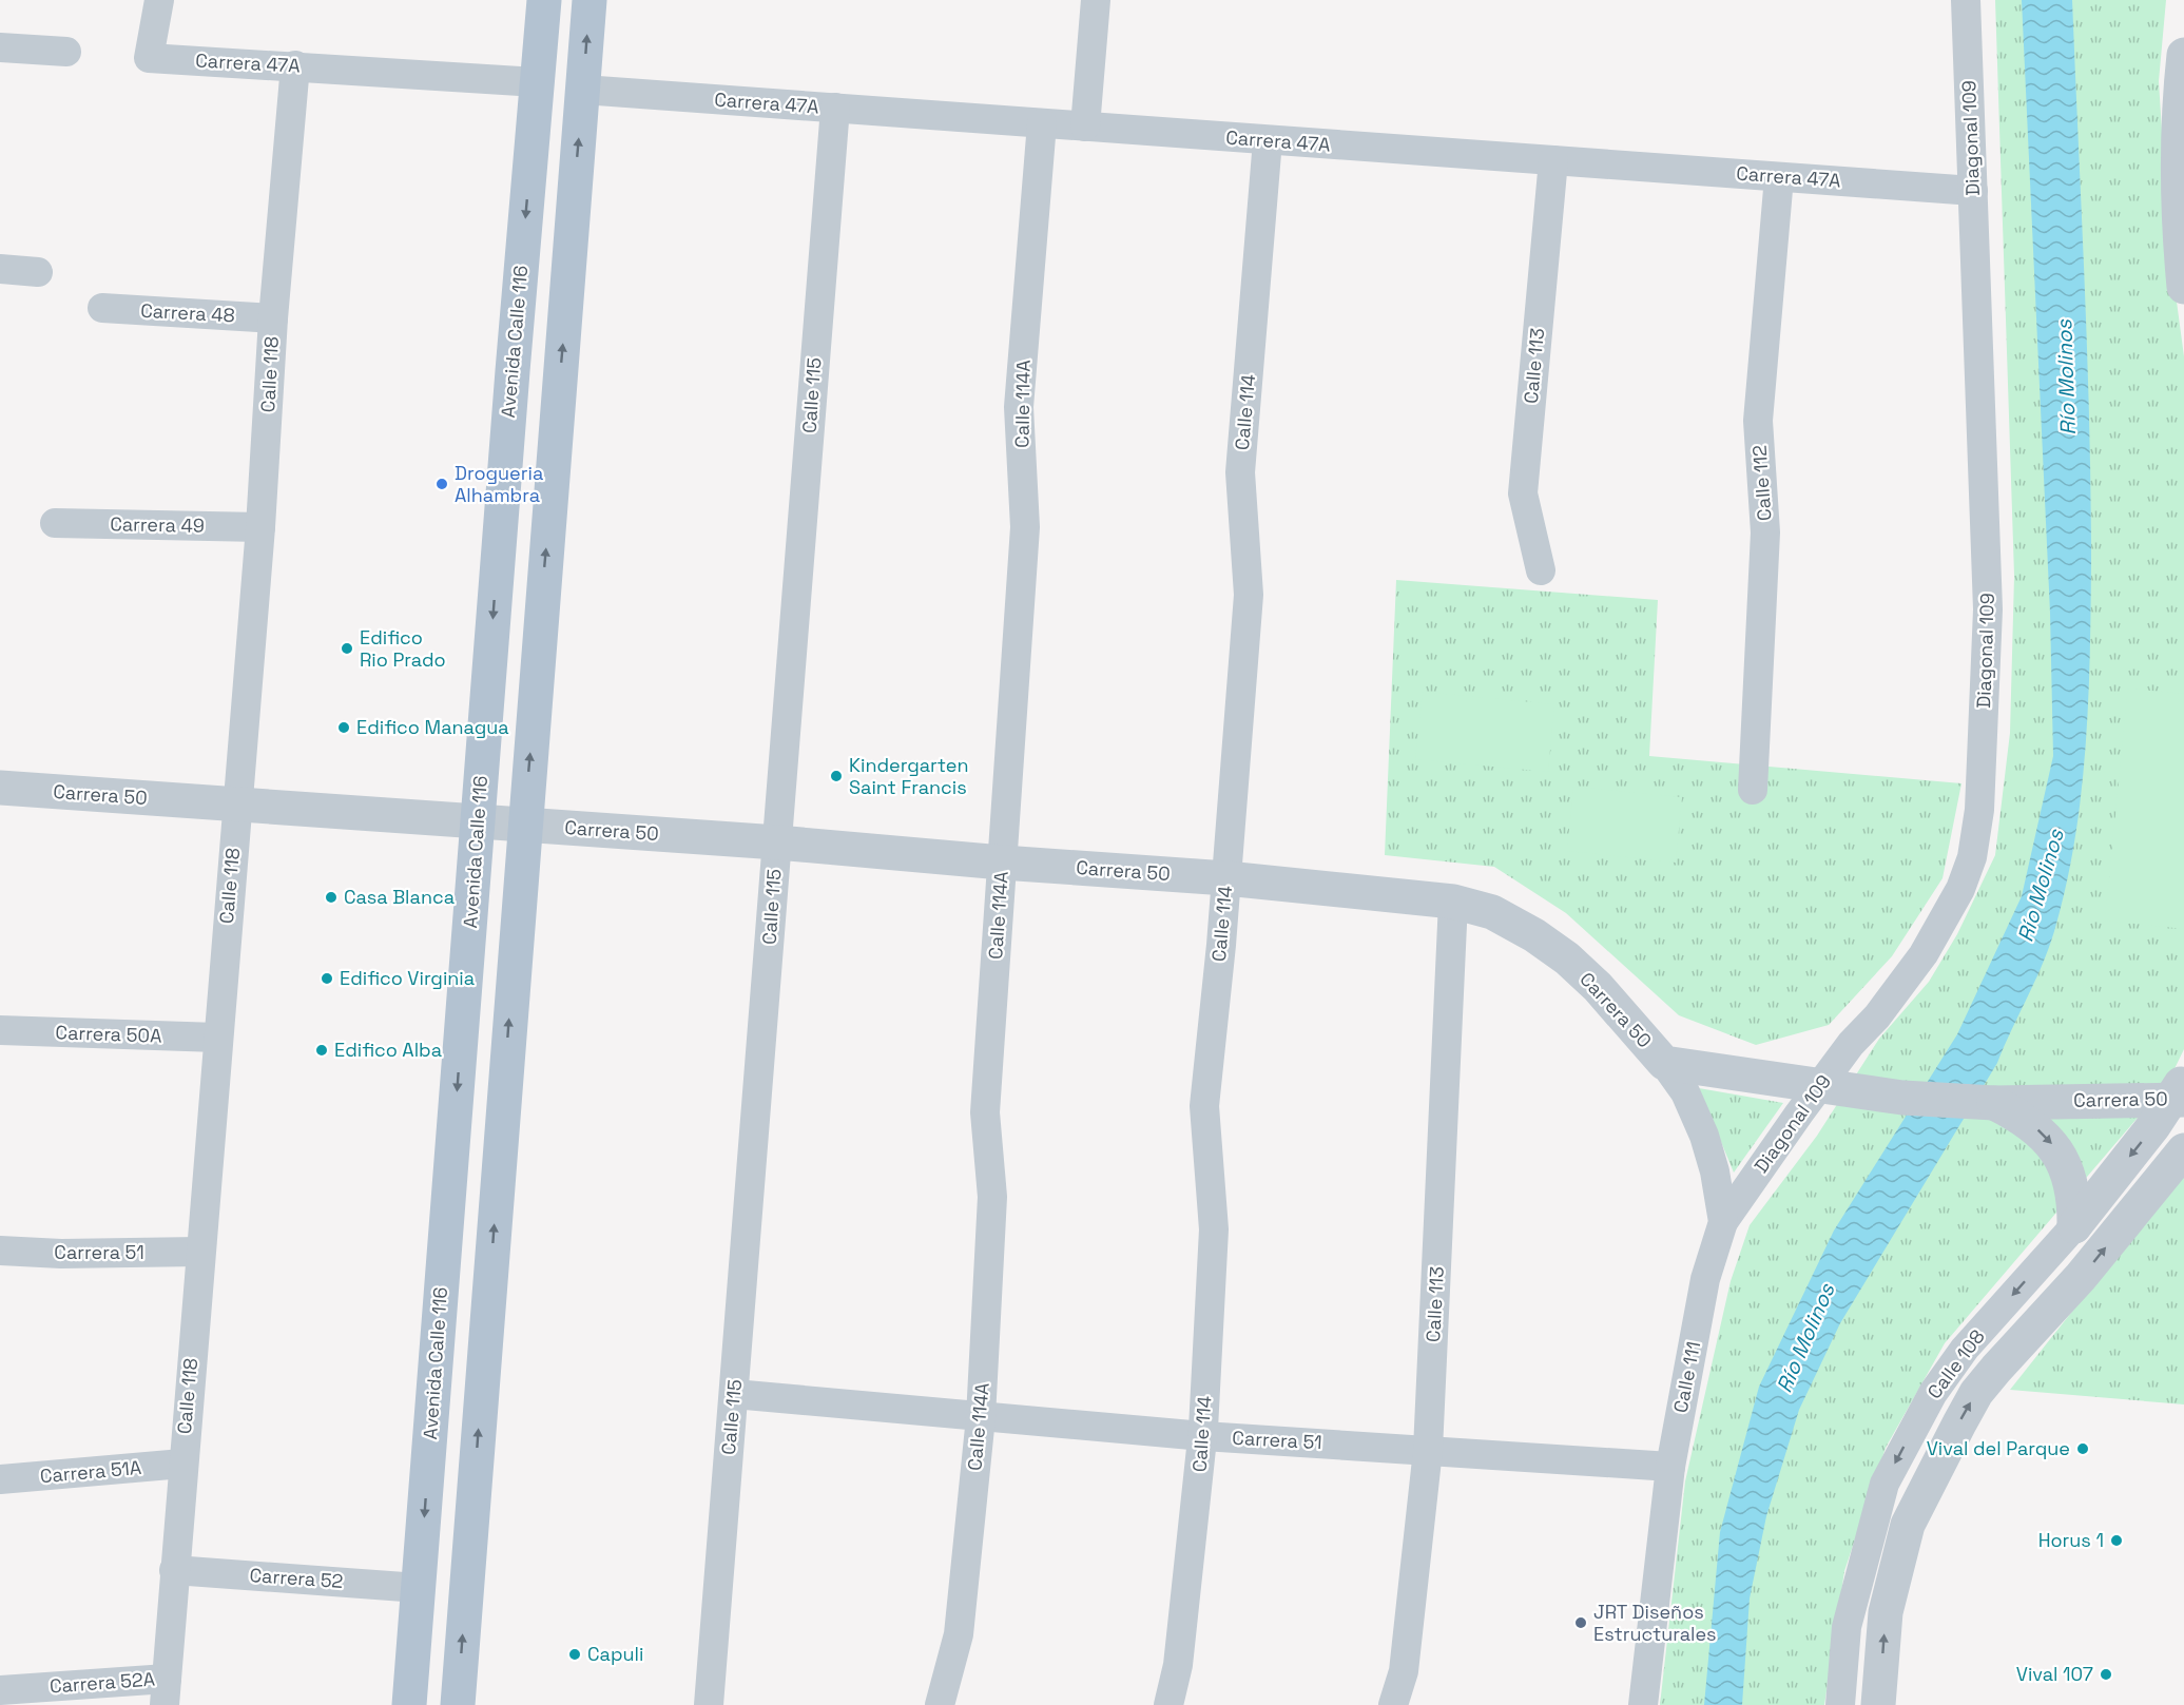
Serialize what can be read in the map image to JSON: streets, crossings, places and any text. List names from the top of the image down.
{
  "streets": {
    "main road": ["Avenida Calle 116"],
    "street": [
      "Carrera 47A",
      "Diagonal 109",
      "Carrera 48",
      "Calle 113",
      "Calle 118",
      "Calle 115",
      "Calle 114A",
      "Calle 114",
      "Calle 112",
      "Carrera 49",
      "Carrera 50",
      "Carrera 50A",
      "Carrera 51",
      "Calle 108",
      "Calle 111",
      "Carrera 51A",
      "Carrera 52",
      "Carrera 52A"
    ]
  },
  "crossings": [
    ["Carrera 47A", "Diagonal 109"],
    ["Carrera 47A", "Avenida Calle 116"],
    ["Carrera 47A", "Calle 113"],
    ["Carrera 47A", "Calle 118"],
    ["Carrera 47A", "Calle 115"],
    ["Carrera 47A", "Calle 114A"],
    ["Carrera 47A", "Calle 114"],
    ["Carrera 47A", "Calle 112"],
    ["Diagonal 109", "Carrera 50"],
    ["Diagonal 109", "Calle 111"],
    ["Carrera 48", "Calle 118"],
    ["Avenida Calle 116", "Carrera 50"],
    ["Avenida Calle 116", "Carrera 52"],
    ["Calle 113", "Carrera 50"],
    ["Calle 113", "Carrera 51"],
    ["Calle 118", "Carrera 49"],
    ["Calle 118", "Carrera 50"],
    ["Calle 118", "Carrera 50A"],
    ["Calle 118", "Carrera 51"],
    ["Calle 118", "Carrera 51A"],
    ["Calle 118", "Carrera 52"],
    ["Calle 118", "Carrera 52A"],
    ["Calle 115", "Carrera 50"],
    ["Calle 115", "Carrera 51"],
    ["Calle 114A", "Carrera 50"],
    ["Calle 114A", "Carrera 51"],
    ["Calle 114", "Carrera 50"],
    ["Calle 114", "Carrera 51"],
    ["Carrera 50", "Calle 108"],
    ["Carrera 50", "Calle 111"],
    ["Carrera 51", "Calle 111"]
  ],
  "water": ["Río Molinos"],
  "places": [
    "Drogueria Alhambra",
    "Edifico Rio Prado",
    "Edifico Managua",
    "Kindergarten Saint Francis",
    "Casa Blanca",
    "Edifico Virginia",
    "Edifico Alba",
    "Vival del Parque",
    "Horus 1",
    "JRT Diseños Estructurales",
    "Capuli",
    "Vival 107"
  ]
}
